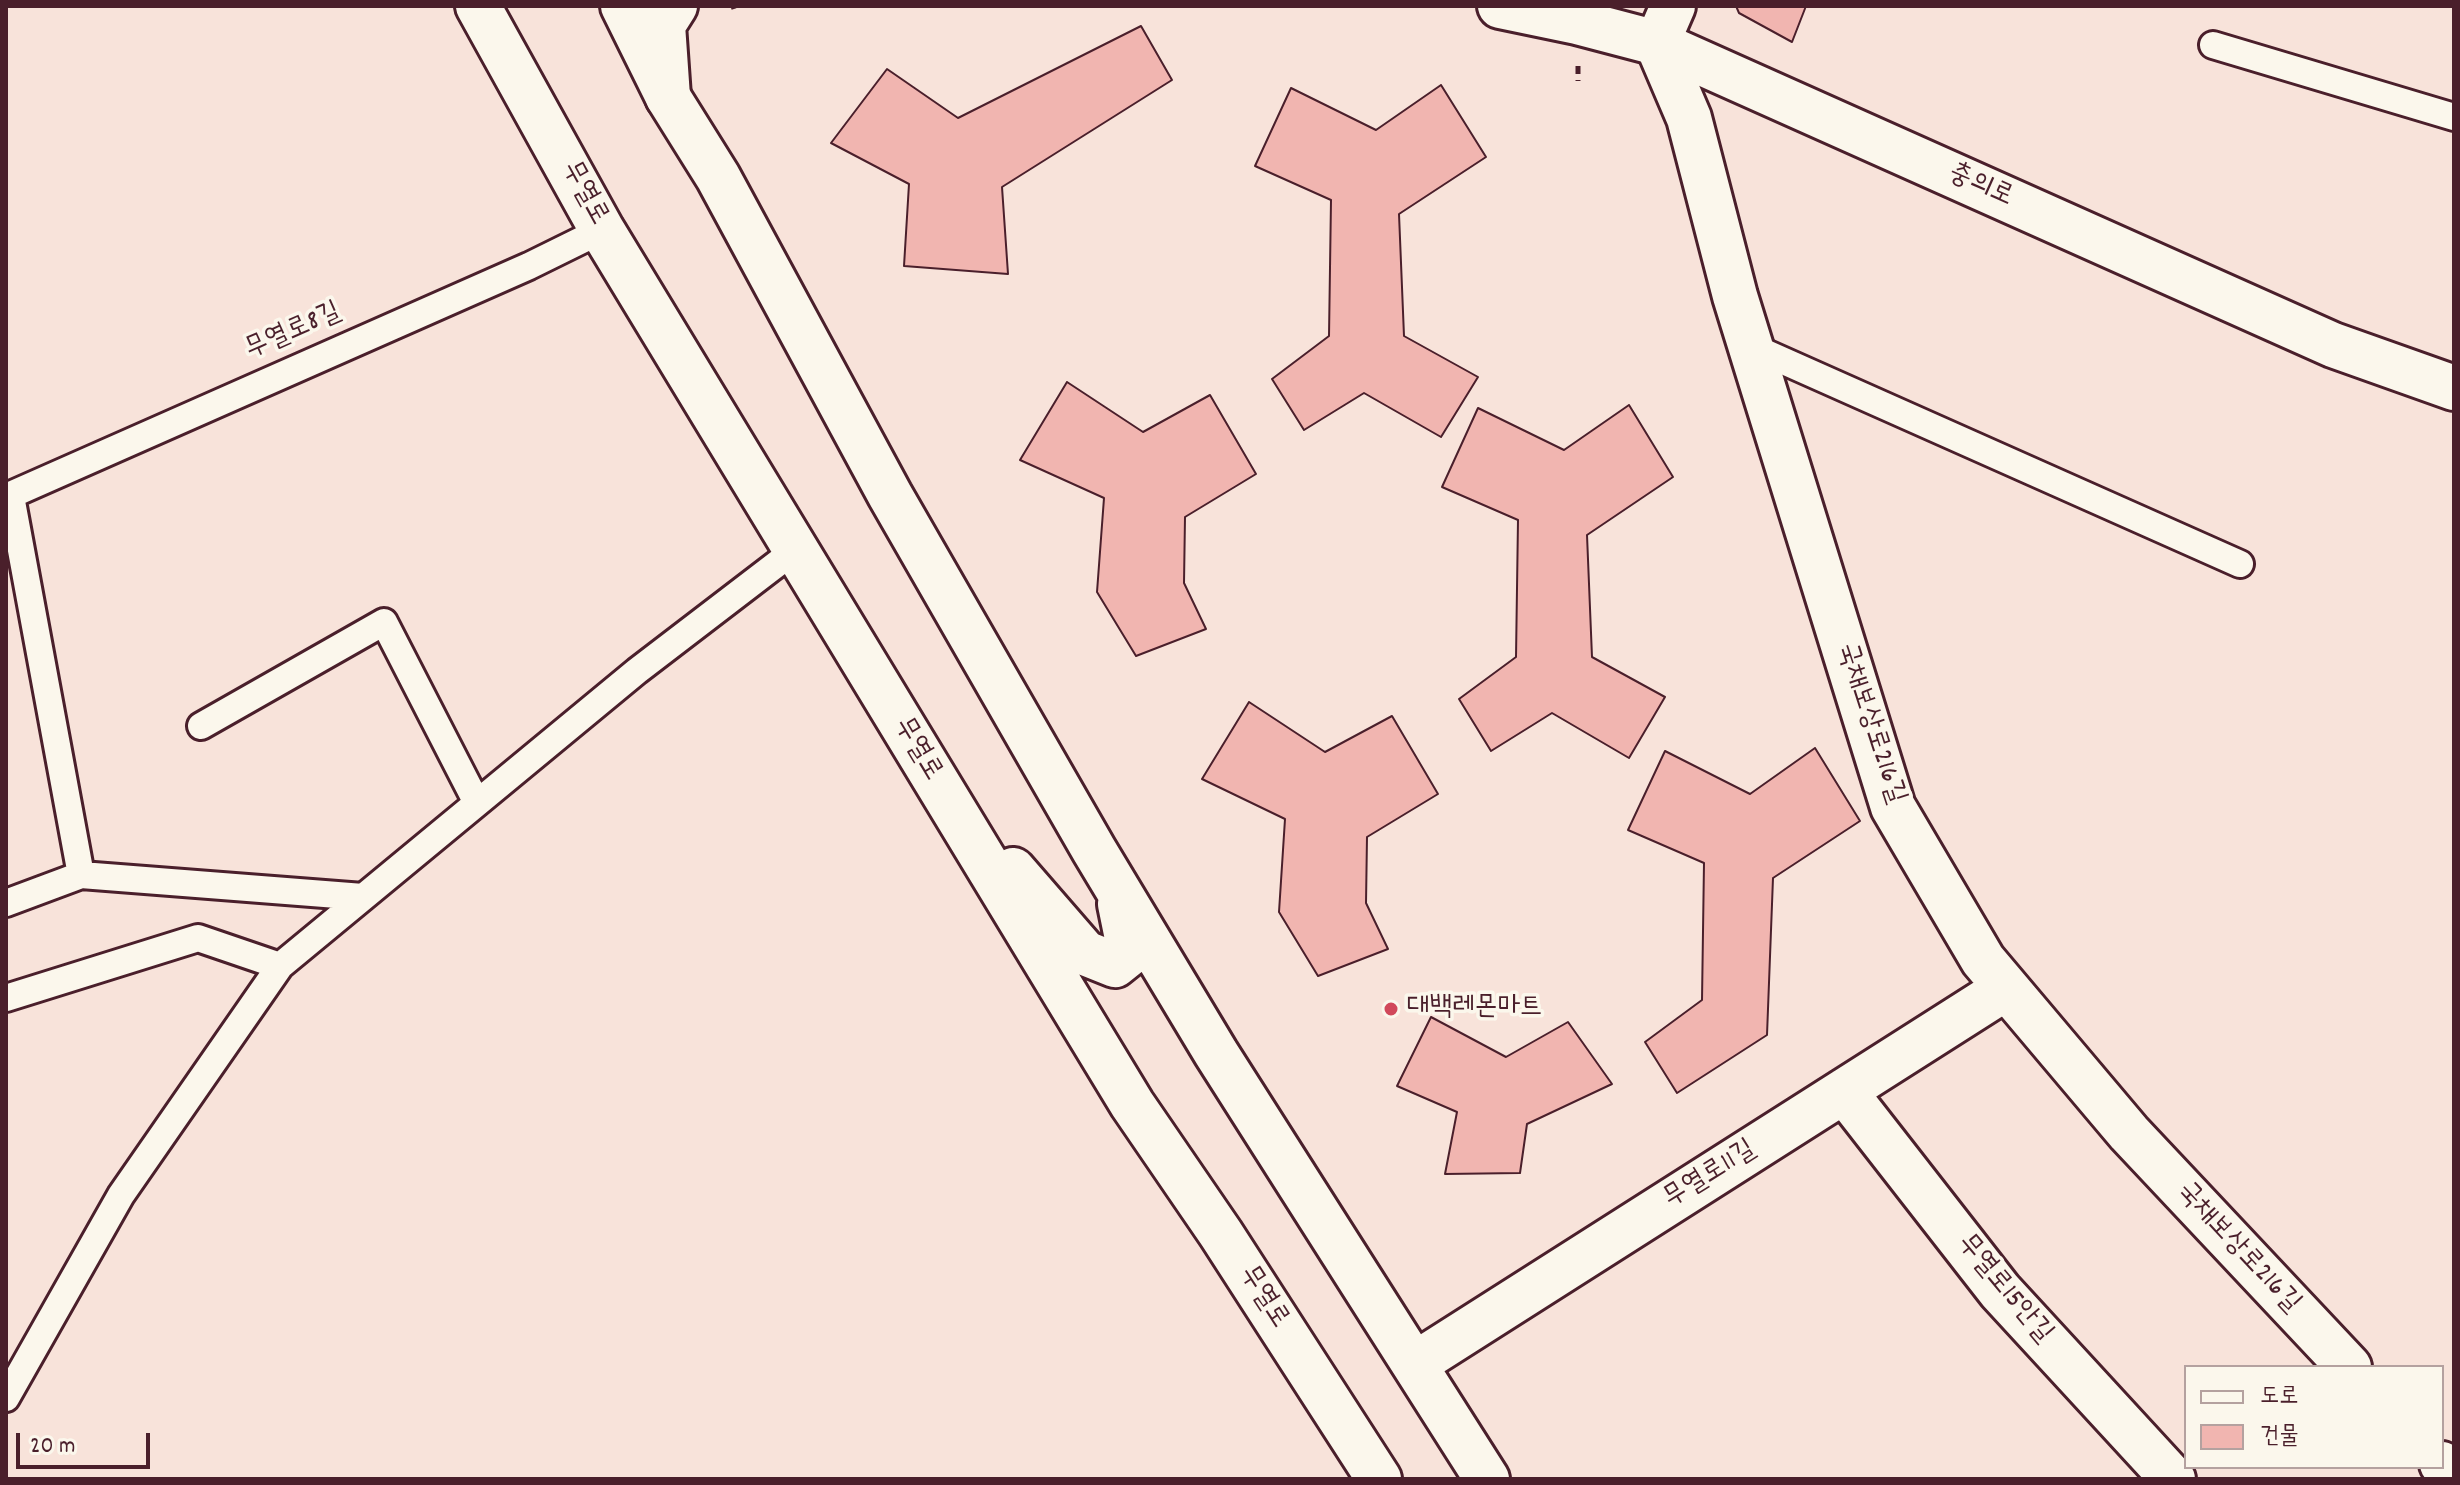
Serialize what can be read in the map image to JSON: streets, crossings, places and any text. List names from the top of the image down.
{
  "streets": {
    "main road": [
      "충의로",
      "무열로",
      "국채보상로216길",
      "무열로11길",
      "무열로15안길"
    ],
    "lane": ["무열로8길"]
  },
  "crossings": [
    ["충의로", "국채보상로216길"],
    ["무열로", "무열로8길"],
    ["국채보상로216길", "무열로11길"],
    ["무열로11길", "무열로15안길"]
  ],
  "places": ["대백레몬마트"],
  "legend": ["도로", "건물"],
  "scale_bar": "20 m"
}
